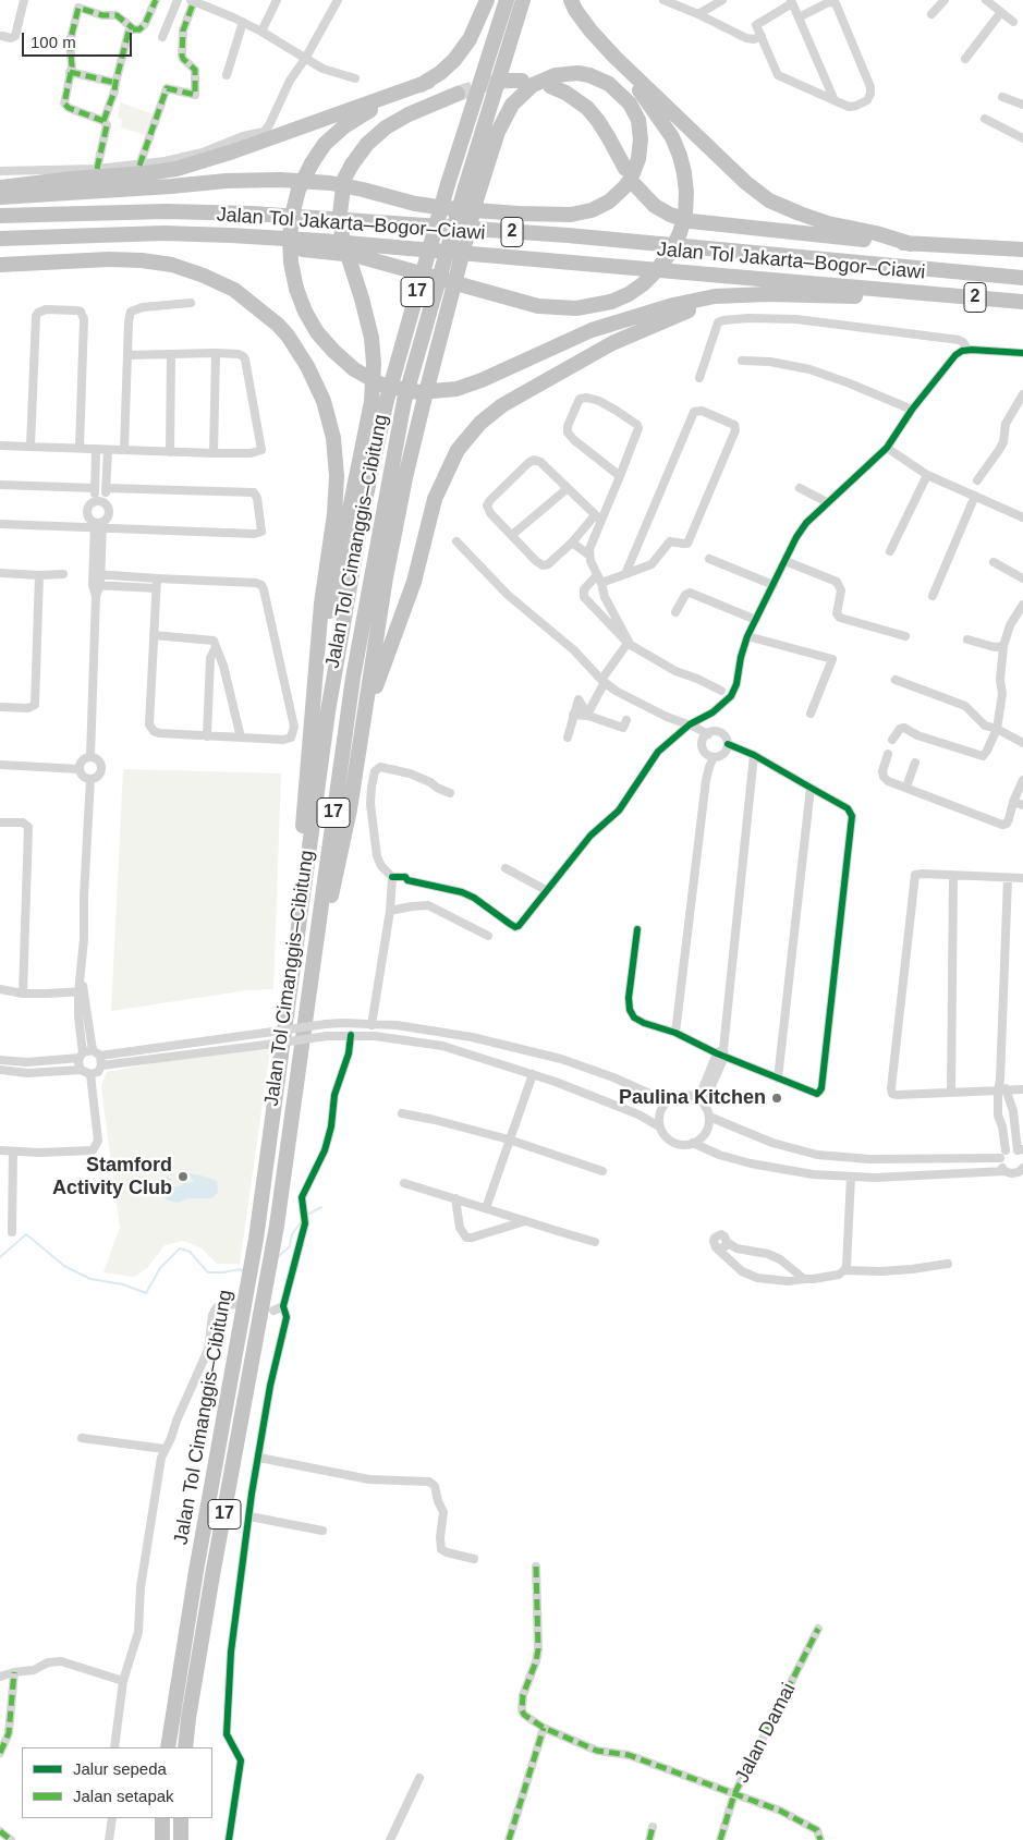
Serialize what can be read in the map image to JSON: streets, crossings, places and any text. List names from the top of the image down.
{
  "streets": {
    "highway": [
      "Jalan Tol Jakarta–Bogor–Ciawi",
      "2",
      "17",
      "Jalan Tol Cimanggis–Cibitung"
    ],
    "street": ["Jalan Damai"]
  },
  "crossings": [
    ["17", "Jalan Tol Cimanggis–Cibitung"]
  ],
  "places": ["Paulina Kitchen", "Stamford Activity Club"],
  "legend": ["Jalur sepeda", "Jalan setapak"],
  "scale_bar": "100 m"
}
